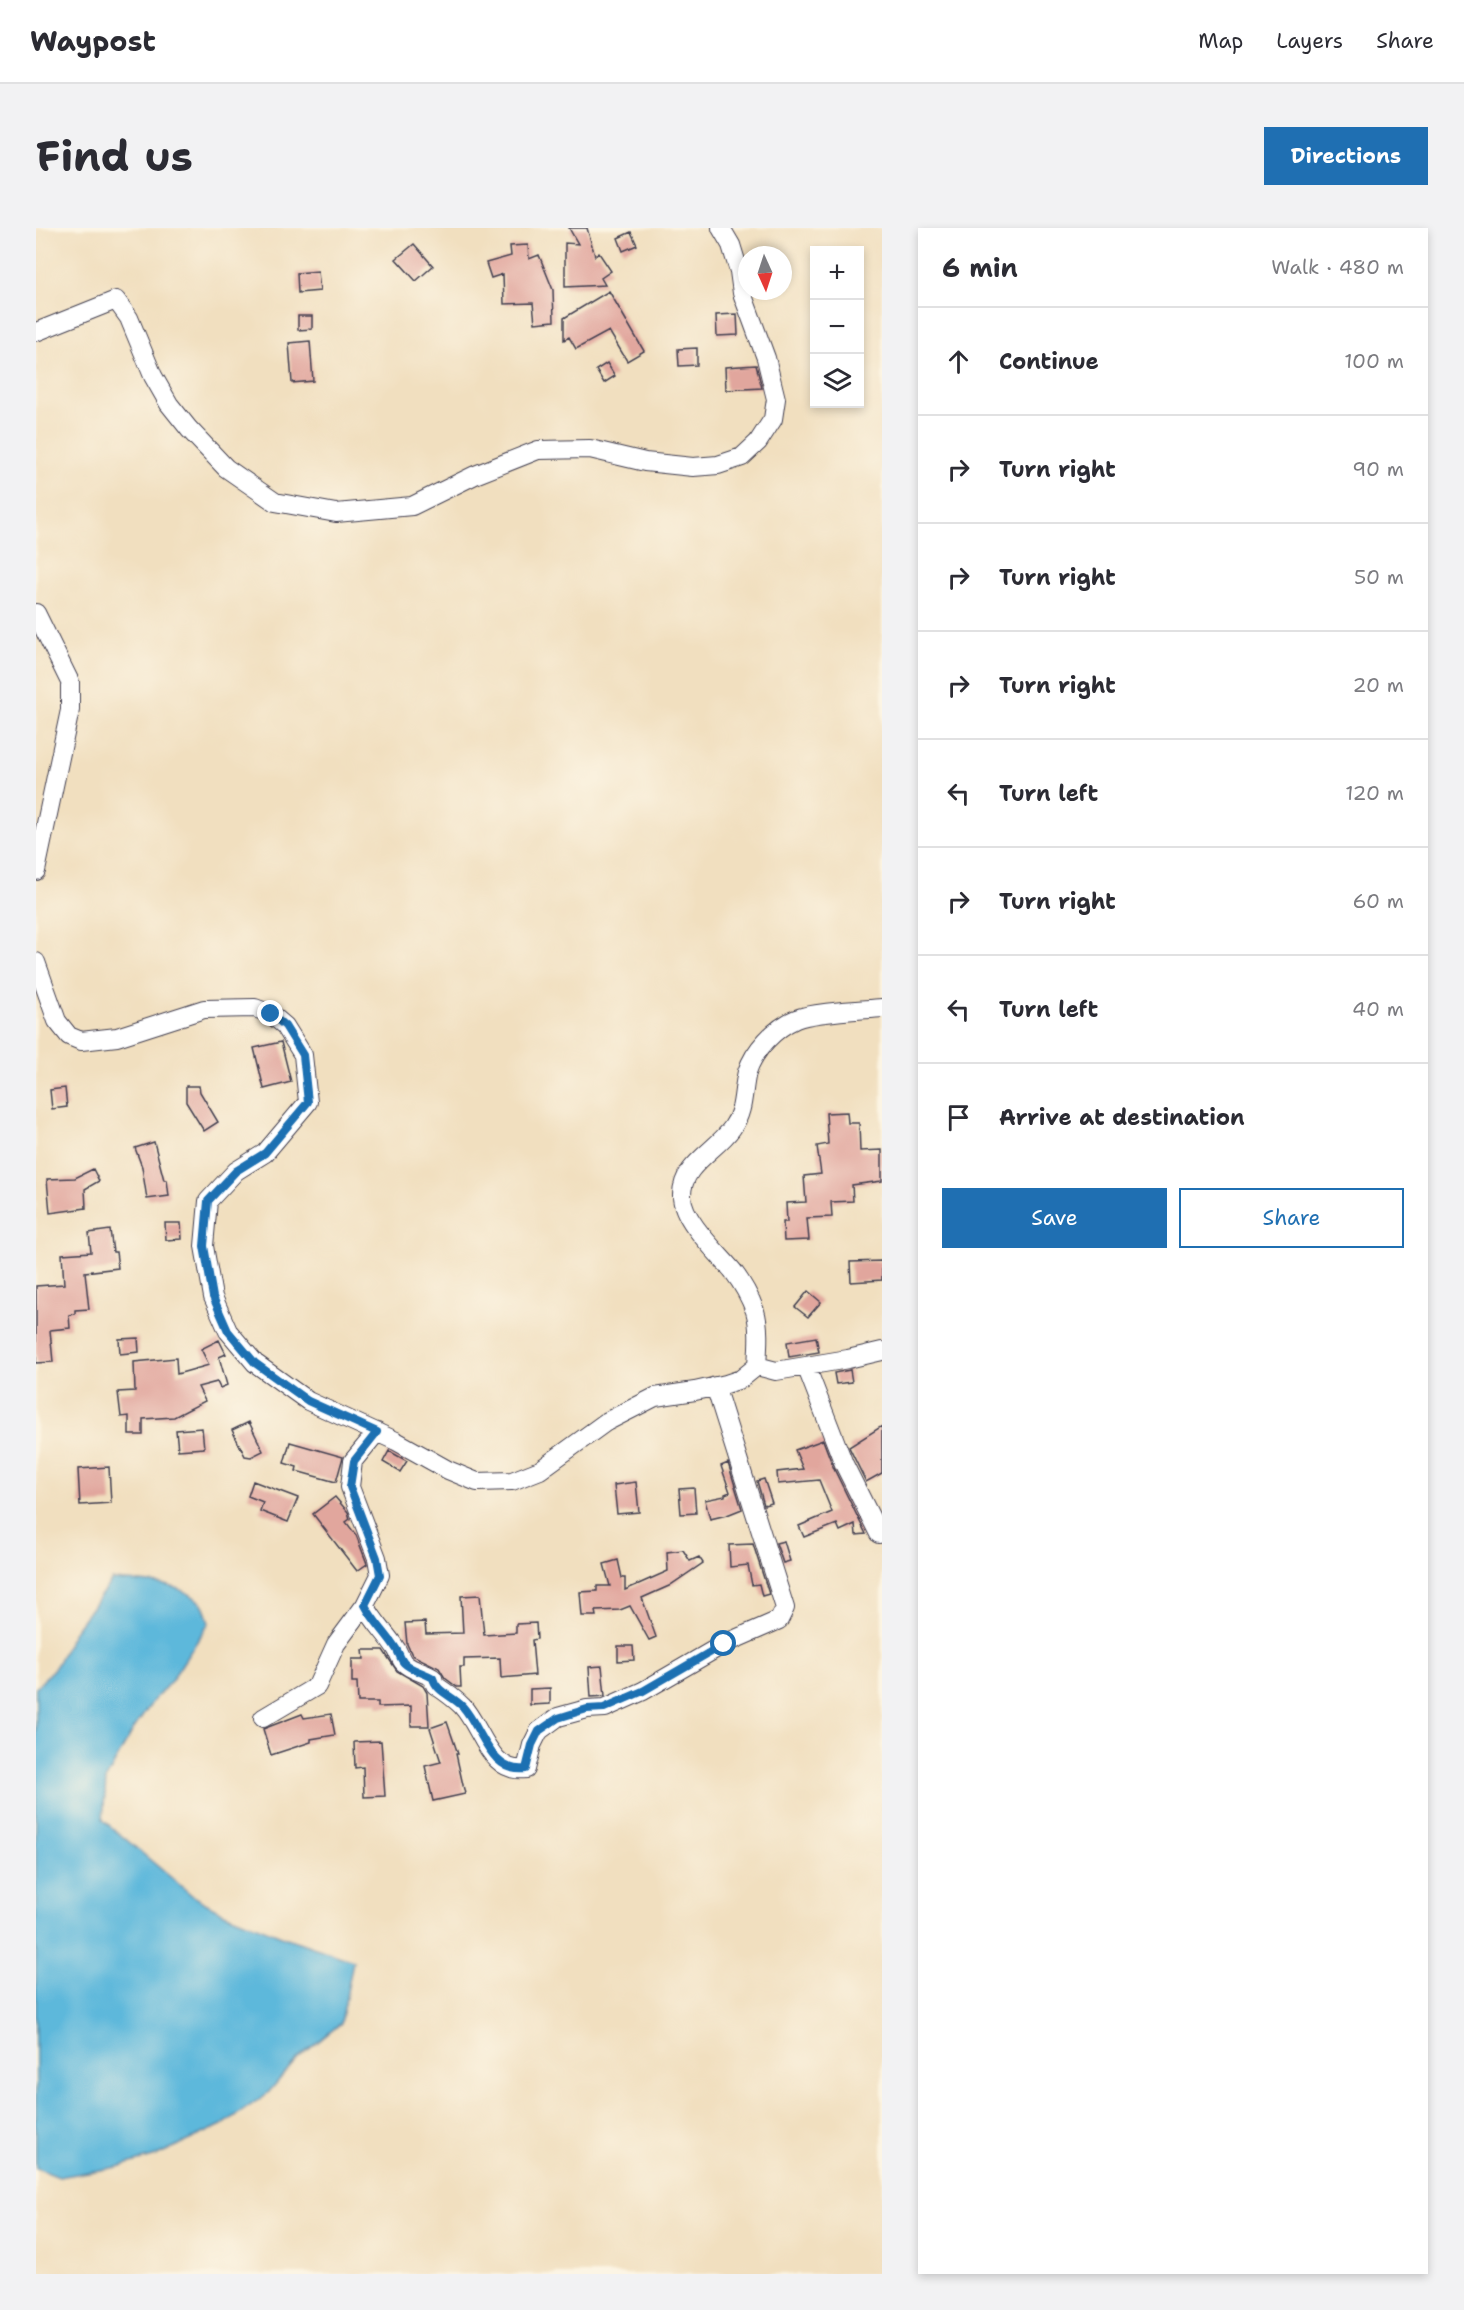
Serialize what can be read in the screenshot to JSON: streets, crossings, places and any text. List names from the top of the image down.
{
  "north": "bottom",
  "page": {
    "header": "Waypost",
    "nav": ["Map", "Layers", "Share"],
    "buttons": [
      "Directions",
      ["Save", "Share"]
    ],
    "title": "Find us",
    "heading": ["6 min", "Walk · 480 m"],
    "map_buttons": ["+", "−"],
    "list": [
      ["Continue", "100 m"],
      ["Turn right", "90 m"],
      ["Turn right", "50 m"],
      ["Turn right", "20 m"],
      ["Turn left", "120 m"],
      ["Turn right", "60 m"],
      ["Turn left", "40 m"],
      "Arrive at destination"
    ]
  }
}
